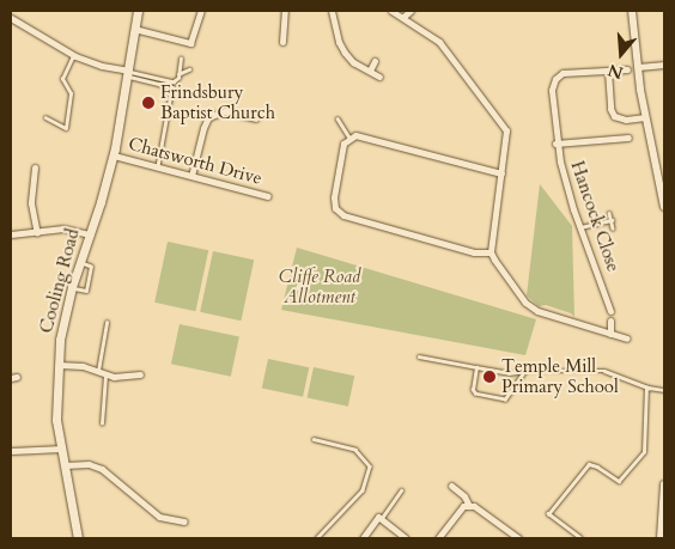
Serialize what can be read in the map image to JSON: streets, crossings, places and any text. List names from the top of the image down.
{
  "streets": {
    "main road": ["Cooling Road"],
    "street": ["Chatsworth Drive", "Hancock Close"]
  },
  "crossings": [
    ["Chatsworth Drive", "Cooling Road"]
  ],
  "parks": ["Cliffe Road Allotment"],
  "places": ["Frindsbury Baptist Church", "Temple Mill Primary School"],
  "north": "bottom"
}
